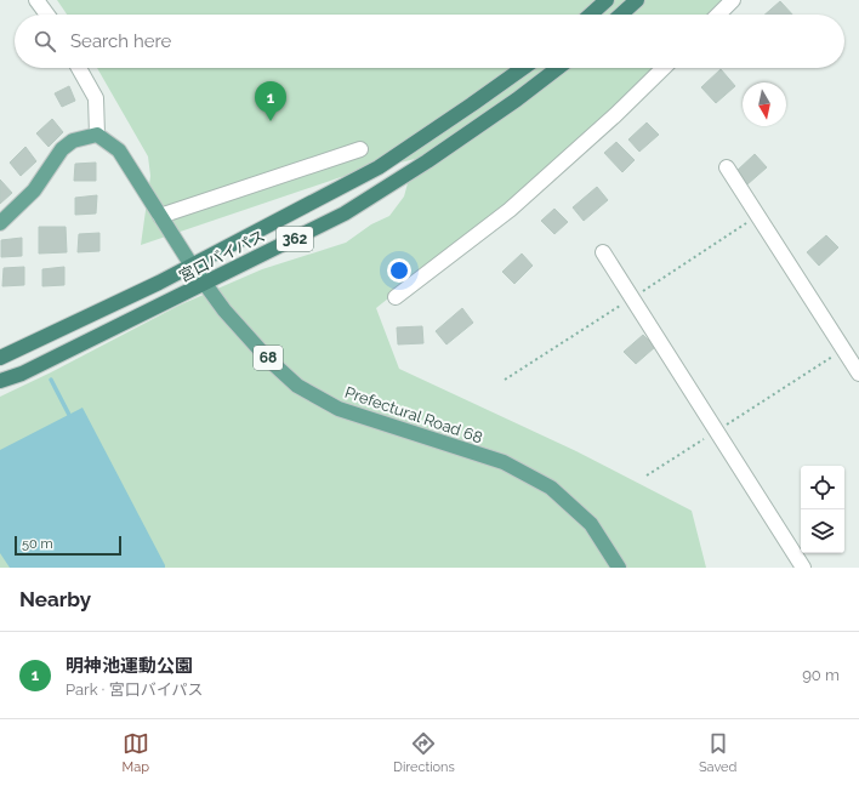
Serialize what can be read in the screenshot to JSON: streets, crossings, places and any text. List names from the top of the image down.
{
  "streets": {
    "highway": ["362", "宮口バイパス"],
    "main road": ["68", "Prefectural Road 68"]
  },
  "crossings": [
    ["宮口バイパス", "Prefectural Road 68"]
  ],
  "scale_bar": "50 m",
  "north": "bottom",
  "page": {
    "search": "Search here",
    "pins": "1",
    "scale": "50 m",
    "heading": "Nearby",
    "list": [
      {
        "mark": "1",
        "name": "明神池運動公園",
        "note": "Park · 宮口バイパス",
        "value": "90 m"
      }
    ],
    "nav": ["Map", "Directions", "Saved"]
  }
}
